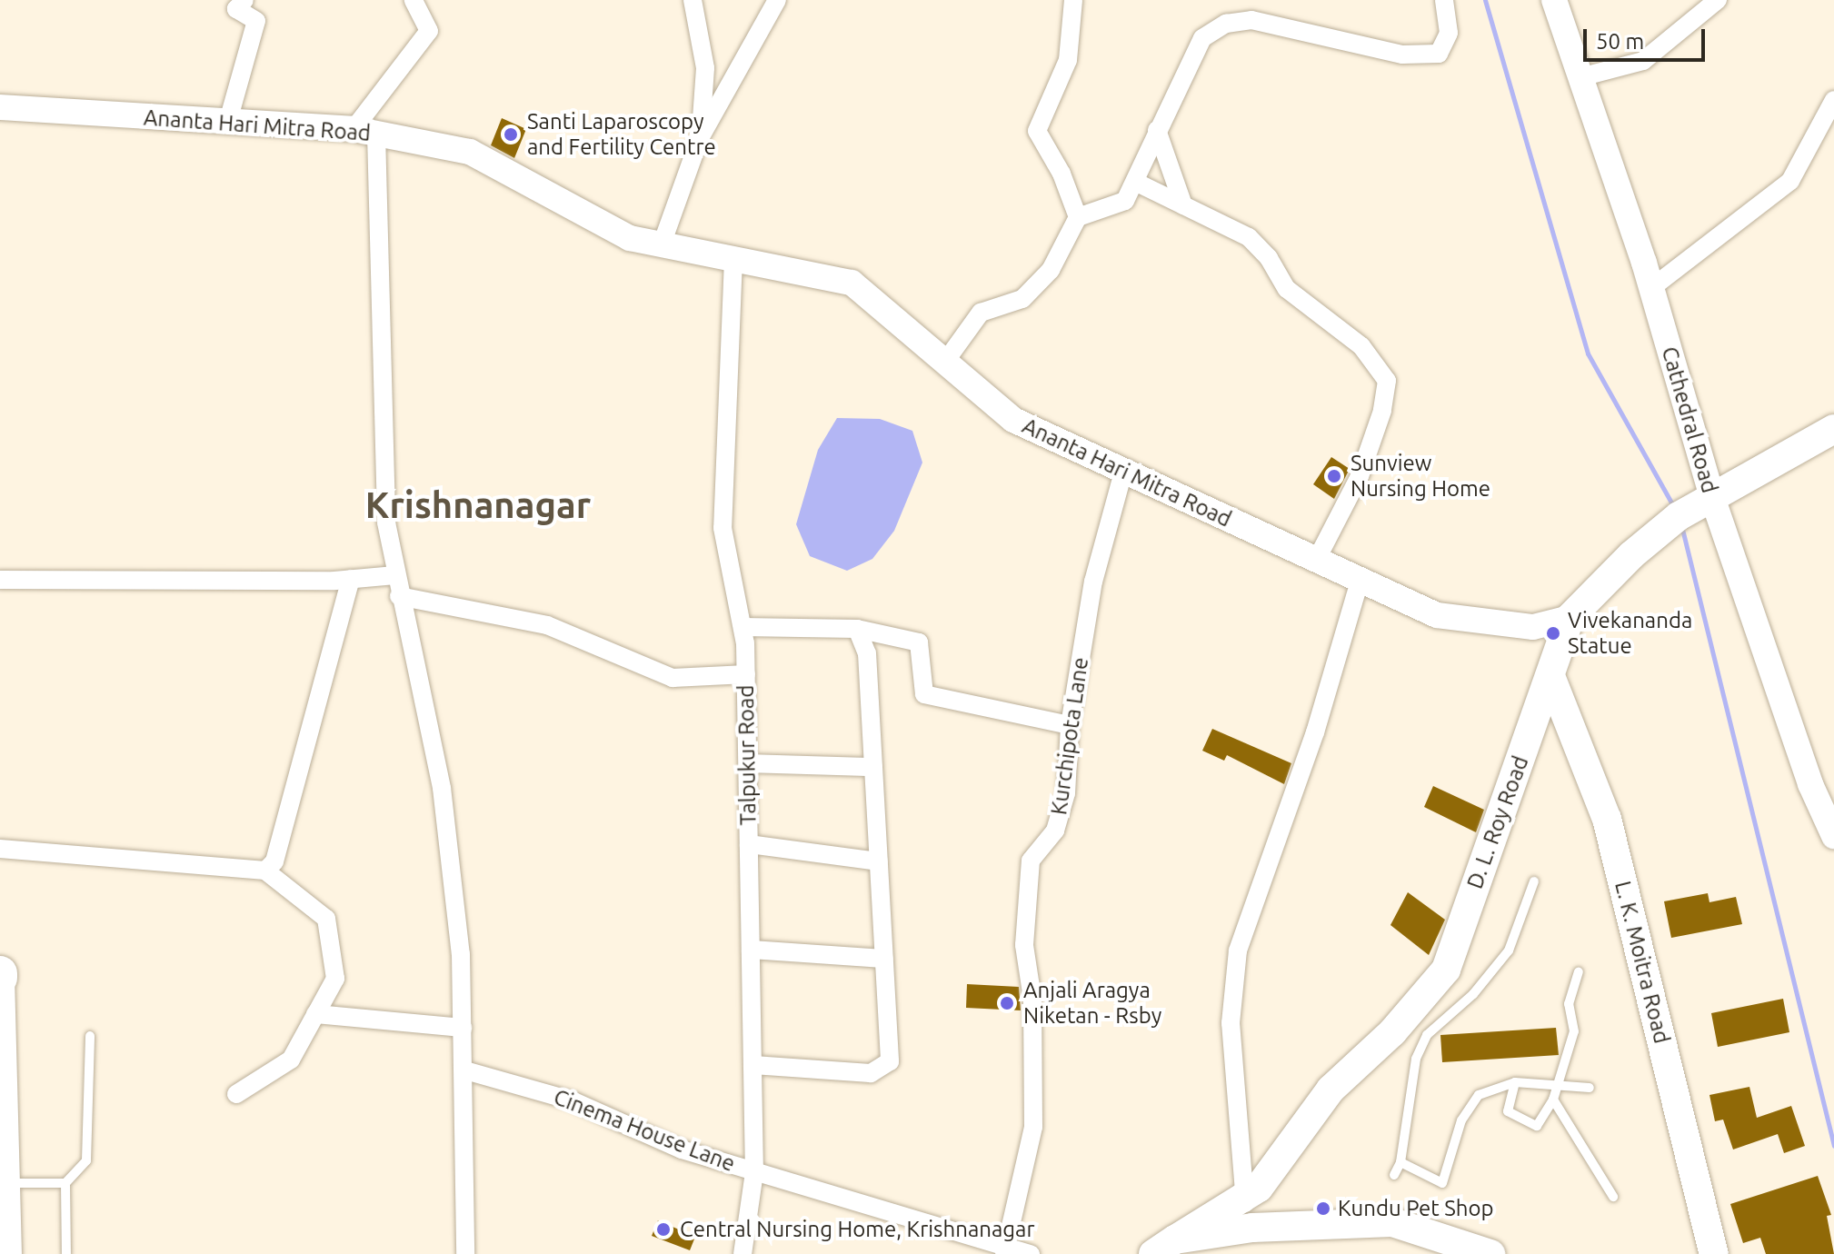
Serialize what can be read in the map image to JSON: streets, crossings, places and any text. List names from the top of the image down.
{
  "streets": {
    "main road": [
      "Ananta Hari Mitra Road",
      "Cathedral Road",
      "D. L. Roy Road",
      "L. K. Moitra Road"
    ],
    "street": ["Kurchipota Lane", "Talpukur Road", "Cinema House Lane"]
  },
  "crossings": [
    ["Ananta Hari Mitra Road", "Kurchipota Lane"],
    ["Ananta Hari Mitra Road", "Talpukur Road"],
    ["Ananta Hari Mitra Road", "D. L. Roy Road"],
    ["Cathedral Road", "D. L. Roy Road"],
    ["Kurchipota Lane", "Cinema House Lane"],
    ["Talpukur Road", "Cinema House Lane"],
    ["D. L. Roy Road", "L. K. Moitra Road"]
  ],
  "districts": ["Krishnanagar"],
  "places": [
    "Santi Laparoscopy and Fertility Centre",
    "Sunview Nursing Home",
    "Vivekananda Statue",
    "Anjali Aragya Niketan - Rsby",
    "Kundu Pet Shop",
    "Central Nursing Home, Krishnanagar"
  ],
  "scale_bar": "50 m"
}
